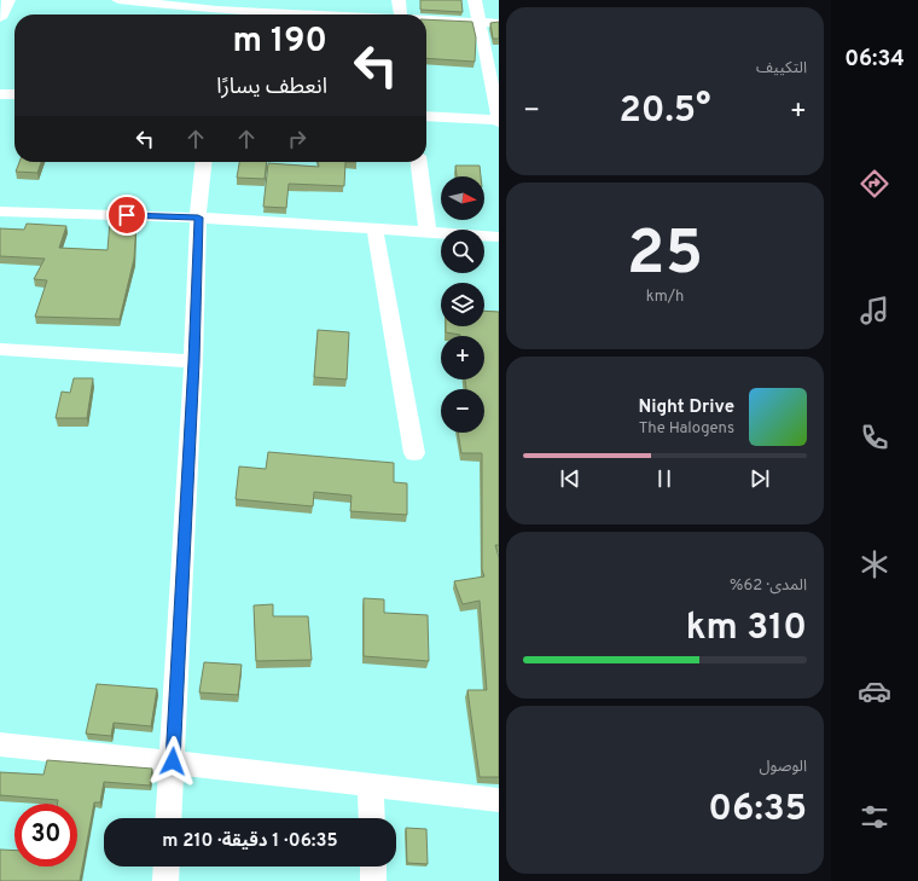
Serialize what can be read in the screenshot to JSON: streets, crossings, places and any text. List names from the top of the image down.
{
  "north": "right",
  "page": {
    "tabs": "06:34",
    "tile": [
      "التكييف",
      ["25", "km/h"],
      ["المدى · 62%", "310 km"],
      ["الوصول", "06:35"]
    ],
    "turn": ["190 m", "انعطف يسارًا"],
    "heat": ["−", "20.5°", "+"],
    "map_buttons": ["+", "−"],
    "song": ["Night Drive", "The Halogens"],
    "limit": "30",
    "trip": "06:35 · 1 دقيقة · 210 m"
  }
}
